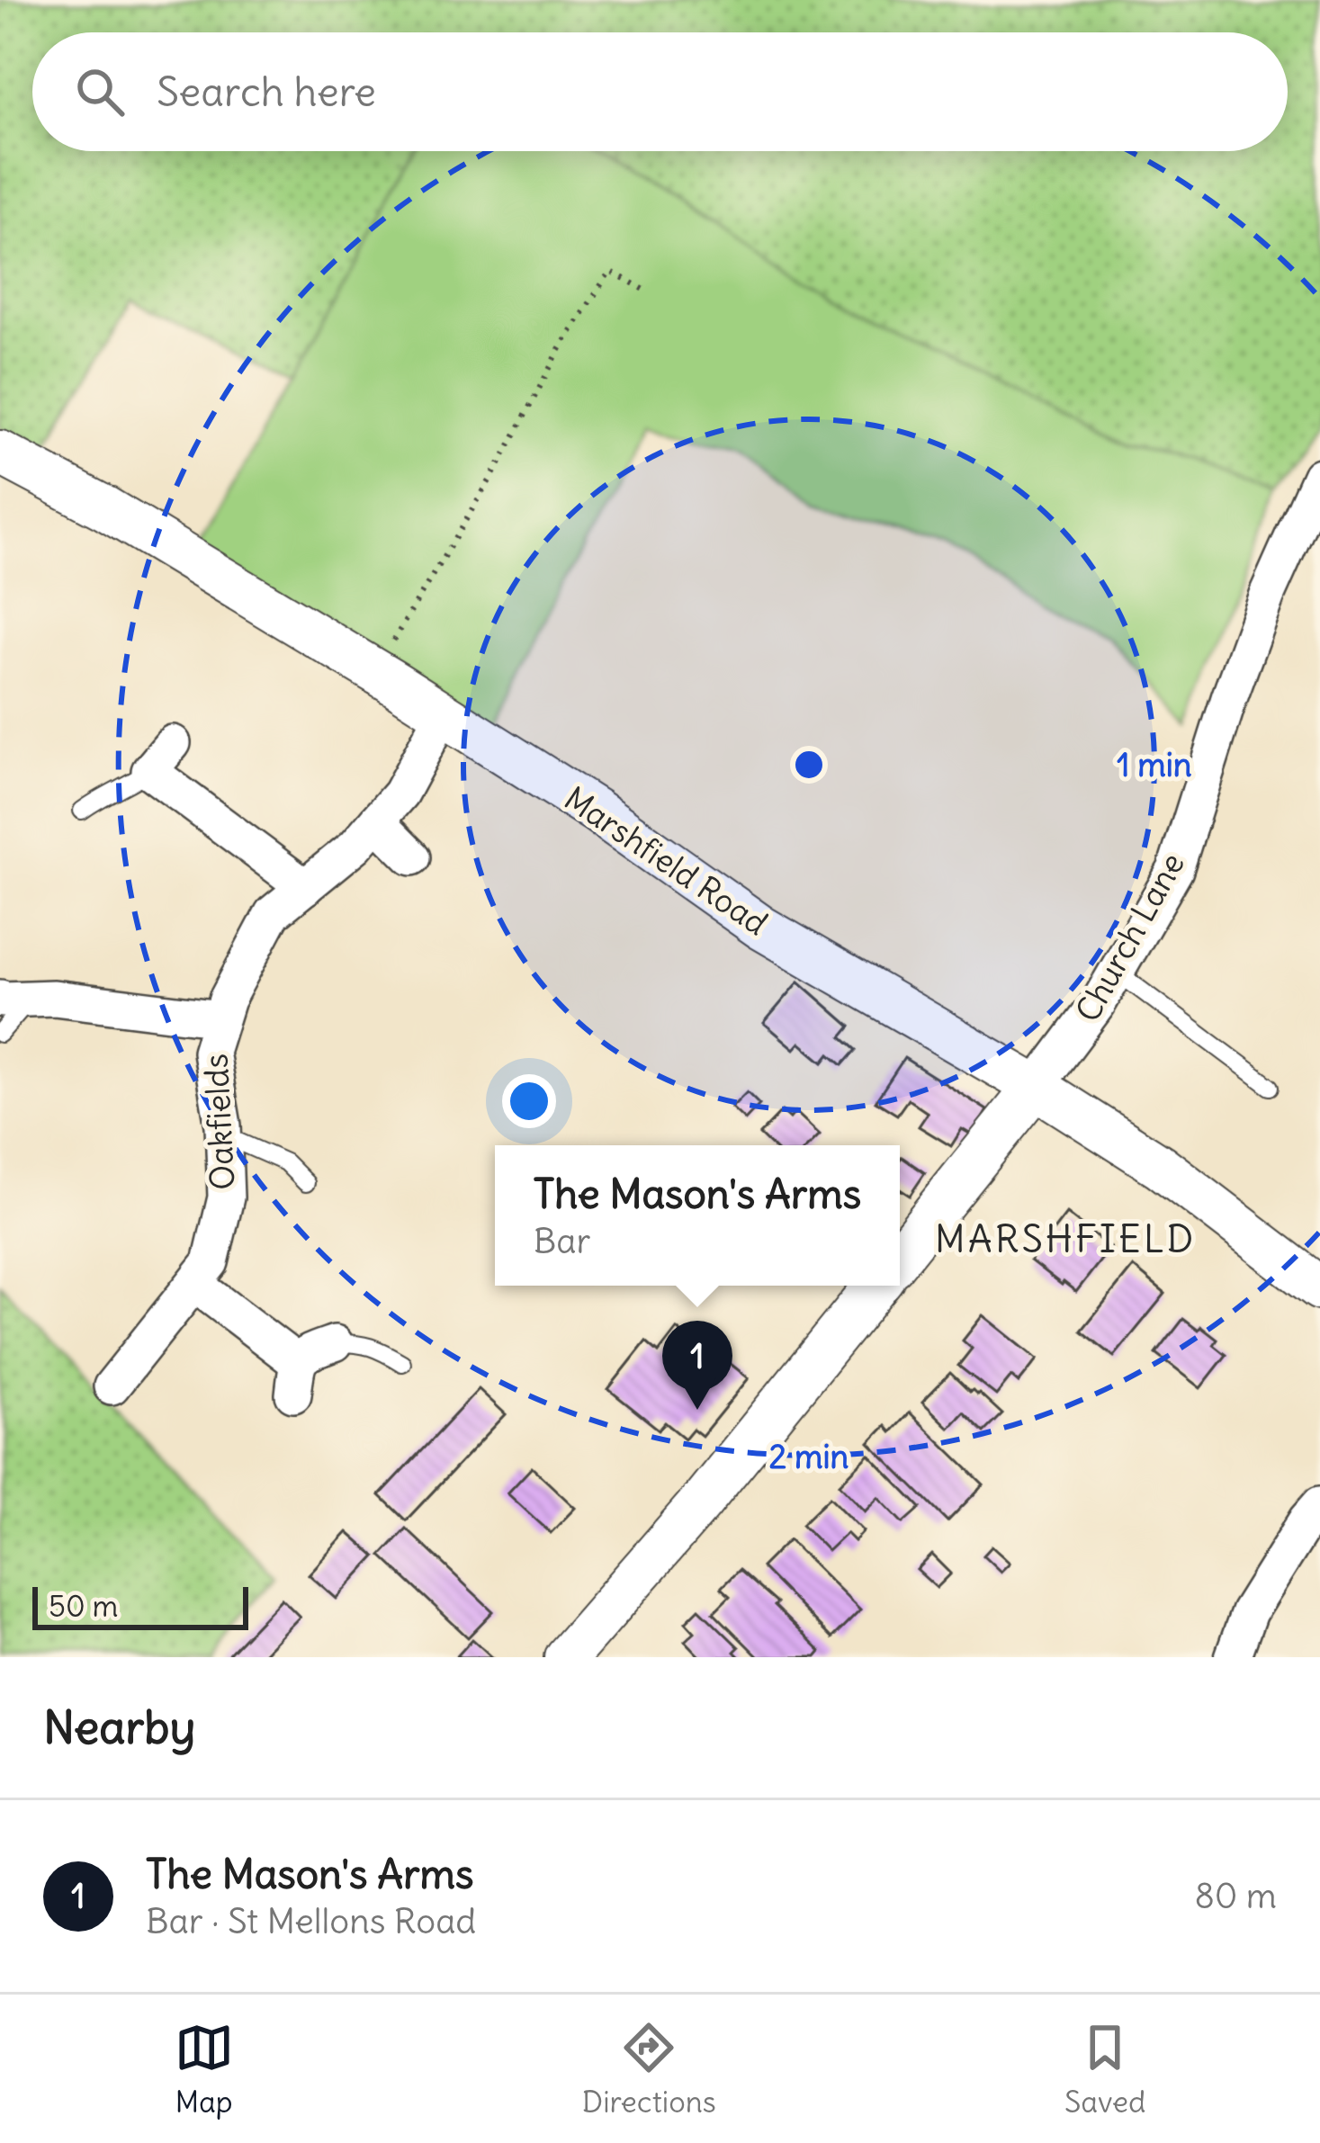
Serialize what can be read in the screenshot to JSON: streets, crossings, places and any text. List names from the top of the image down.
{
  "streets": {
    "street": ["Marshfield Road", "Church Lane", "Oakfields"]
  },
  "crossings": [
    ["Marshfield Road", "Church Lane"],
    ["Marshfield Road", "Oakfields"]
  ],
  "districts": ["MARSHFIELD"],
  "scale_bar": "50 m",
  "page": {
    "search": "Search here",
    "popup": ["The Mason's Arms", "Bar"],
    "pins": "1",
    "scale": "50 m",
    "heading": "Nearby",
    "list": [
      {
        "mark": "1",
        "name": "The Mason's Arms",
        "note": "Bar · St Mellons Road",
        "value": "80 m"
      }
    ],
    "nav": ["Map", "Directions", "Saved"]
  },
  "rings": ["1 min", "2 min"]
}
